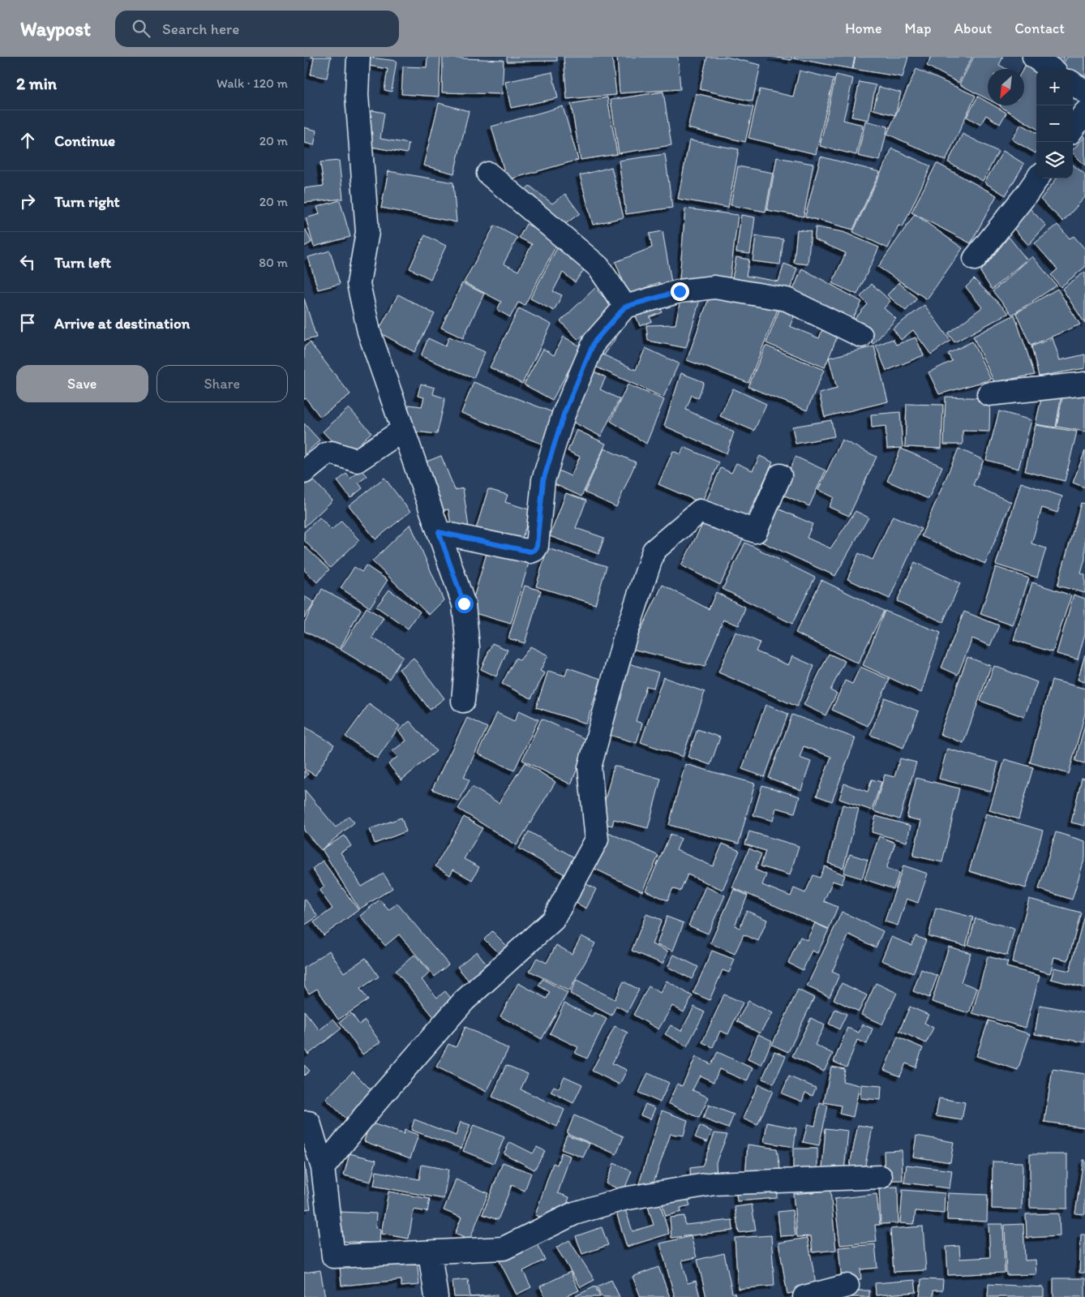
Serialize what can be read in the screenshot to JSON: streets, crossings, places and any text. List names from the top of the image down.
{
  "north": "bottom left",
  "page": {
    "header": "Waypost",
    "search": "Search here",
    "nav": [
      "Home",
      "Map",
      "About",
      "Contact"
    ],
    "heading": ["2 min", "Walk · 120 m"],
    "map_buttons": ["+", "−"],
    "list": [
      ["Continue", "20 m"],
      ["Turn right", "20 m"],
      ["Turn left", "80 m"],
      "Arrive at destination"
    ],
    "buttons": ["Save", "Share"]
  }
}
